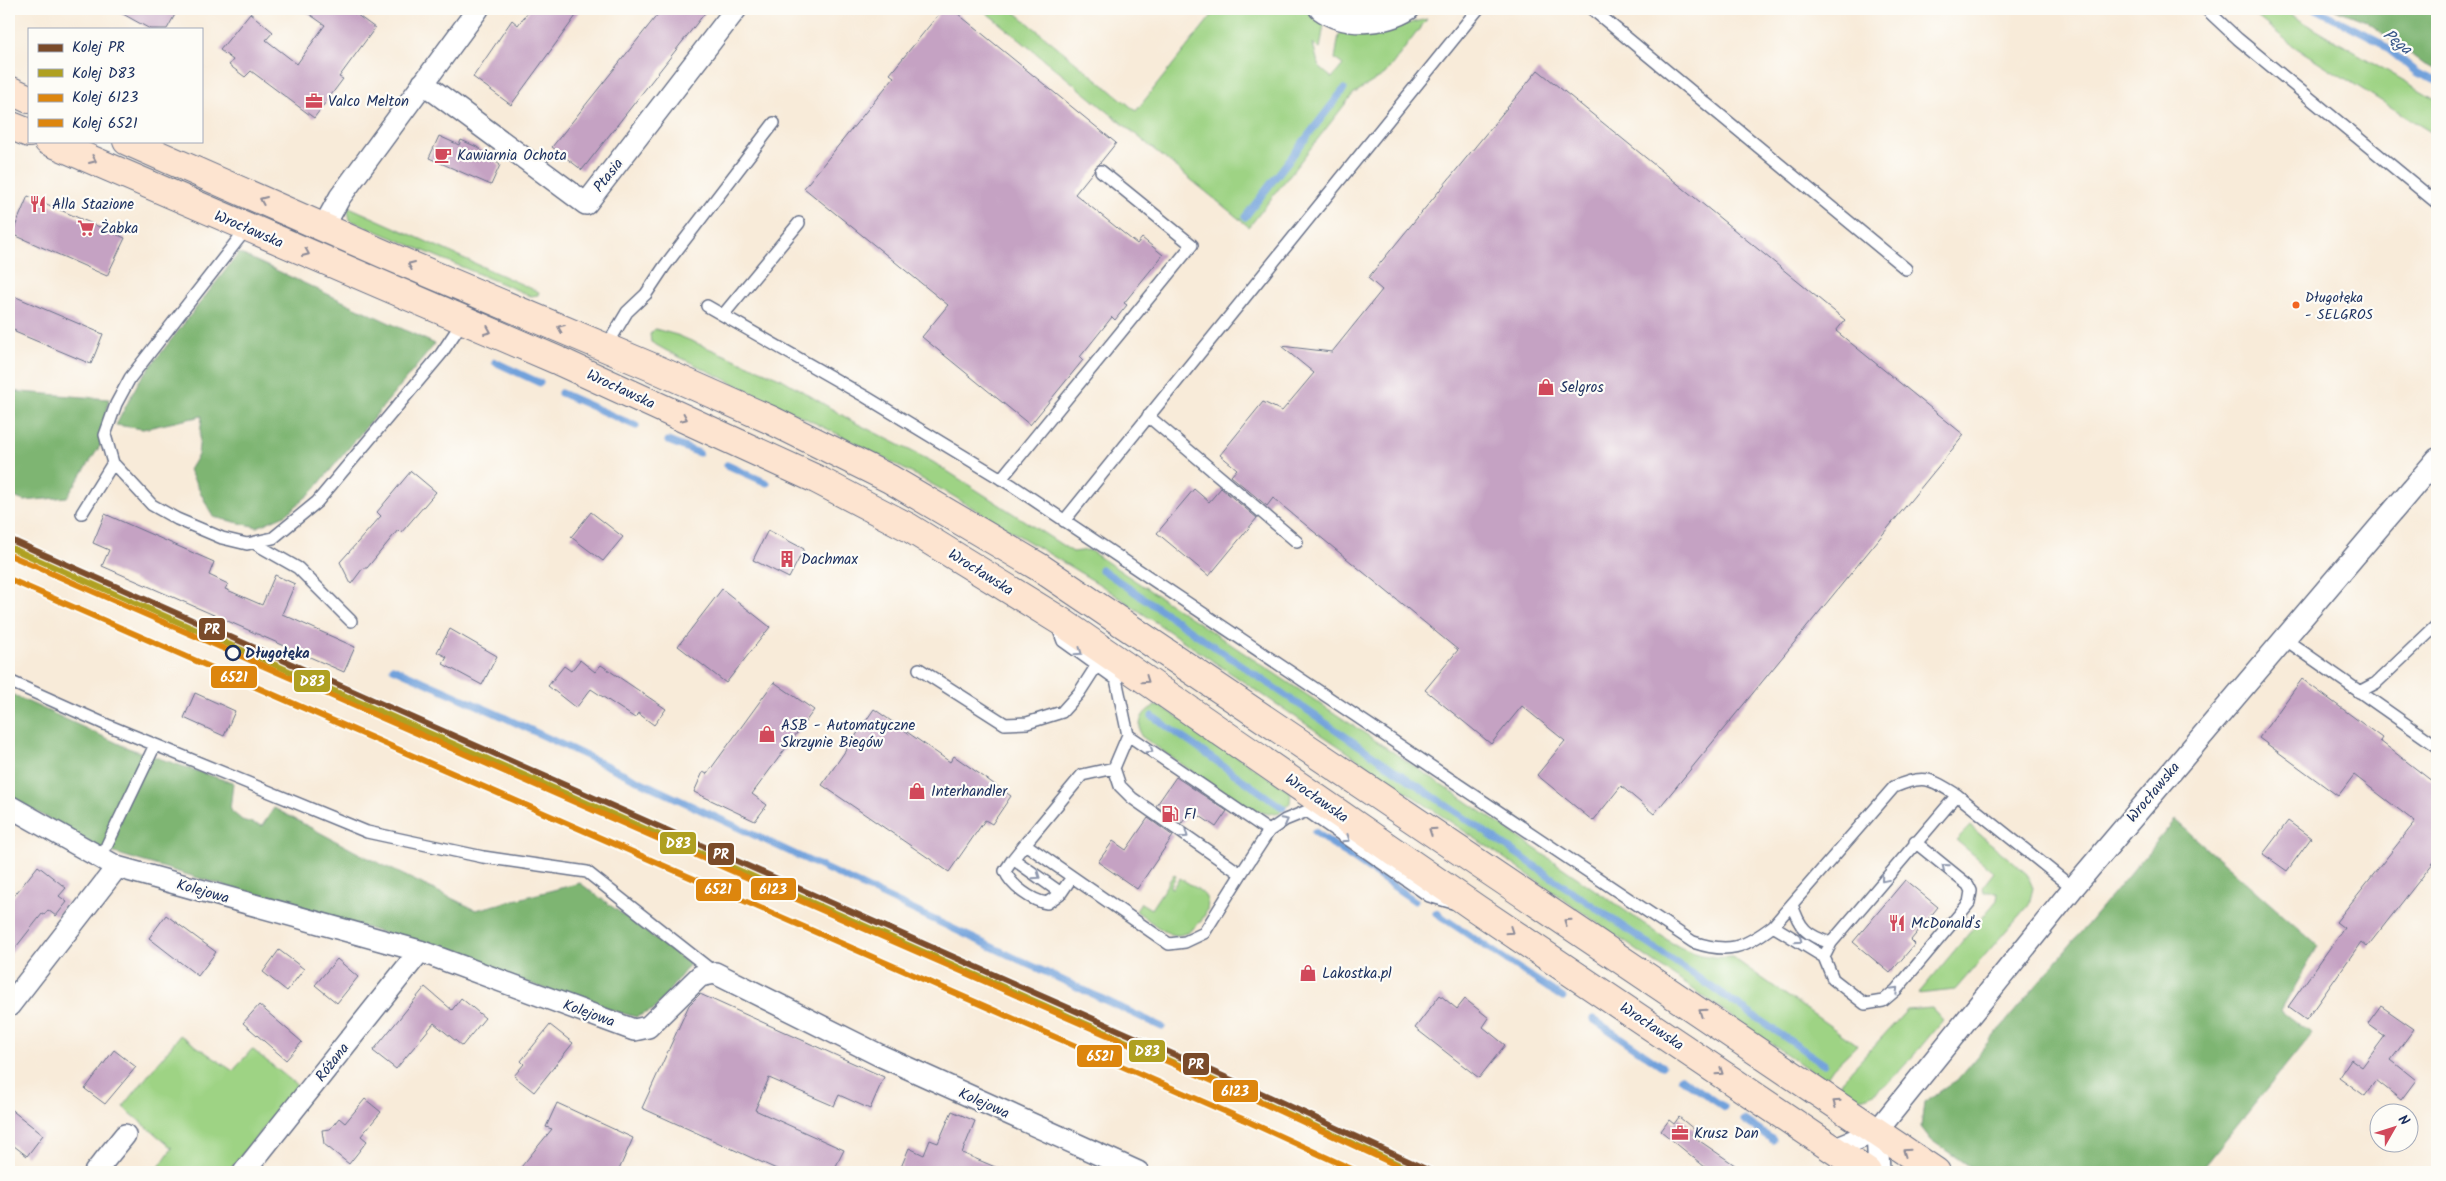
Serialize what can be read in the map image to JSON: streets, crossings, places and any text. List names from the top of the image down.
{
  "streets": {
    "main road": ["Wrocławska"],
    "street": ["Ptasia", "Kolejowa", "Różana"]
  },
  "crossings": [
    ["Kolejowa", "Różana"]
  ],
  "water": ["Pęga"],
  "places": {
    "office": ["Valco Melton", "Krusz Dan"],
    "cafe": ["Kawiarnia Ochota"],
    "restaurant": ["Alla Stazione", "McDonald's"],
    "supermarket": ["Żabka"],
    "other": ["Długołęka - SELGROS", "Długołęka"],
    "shop": [
      "Selgros",
      "ASB - Automatyczne Skrzynie Biegów",
      "Interhandler",
      "Lakostka.pl"
    ],
    "building": ["Dachmax"],
    "fuel station": ["F1"]
  },
  "lines": [
    "rail line PR",
    "rail line D83",
    "rail line 6123",
    "rail line 6521"
  ],
  "legend": [
    "Kolej PR",
    "Kolej D83",
    "Kolej 6123",
    "Kolej 6521"
  ],
  "north": "top right"
}
